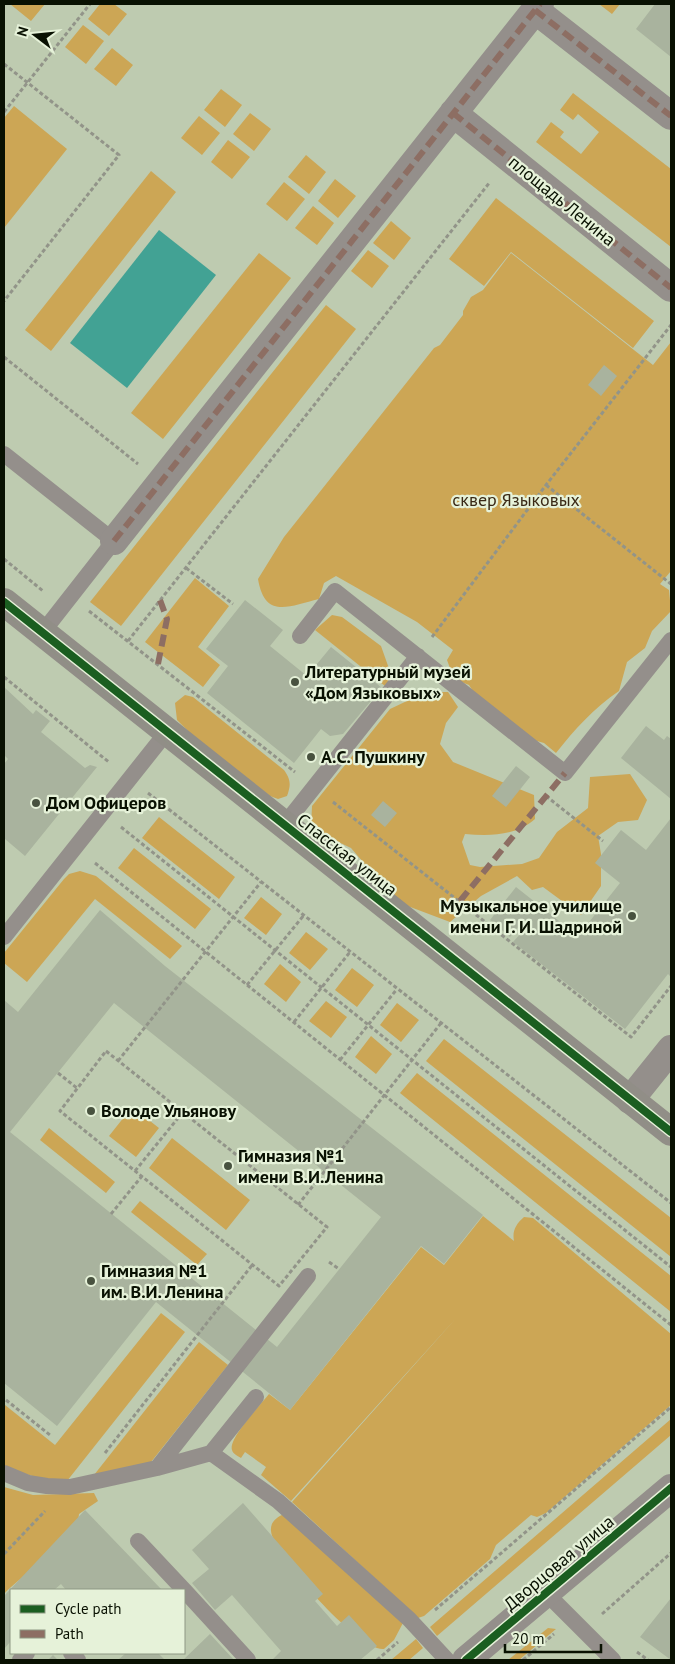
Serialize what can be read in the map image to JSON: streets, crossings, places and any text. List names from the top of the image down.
{
  "streets": {
    "street": ["площадь Ленина", "Спасская улица", "Дворцовая улица"]
  },
  "parks": ["сквер Языковых"],
  "places": [
    "Литературный музей «Дом Языковых»",
    "А.С. Пушкину",
    "Дом Офицеров",
    "Музыкальное училище имени Г. И. Шадриной",
    "Володе Ульянову",
    "Гимназия №1 имени В.И.Ленина",
    "Гимназия №1 им. В.И. Ленина"
  ],
  "legend": ["Cycle path", "Path"],
  "scale_bar": "20 m",
  "north": "left"
}
